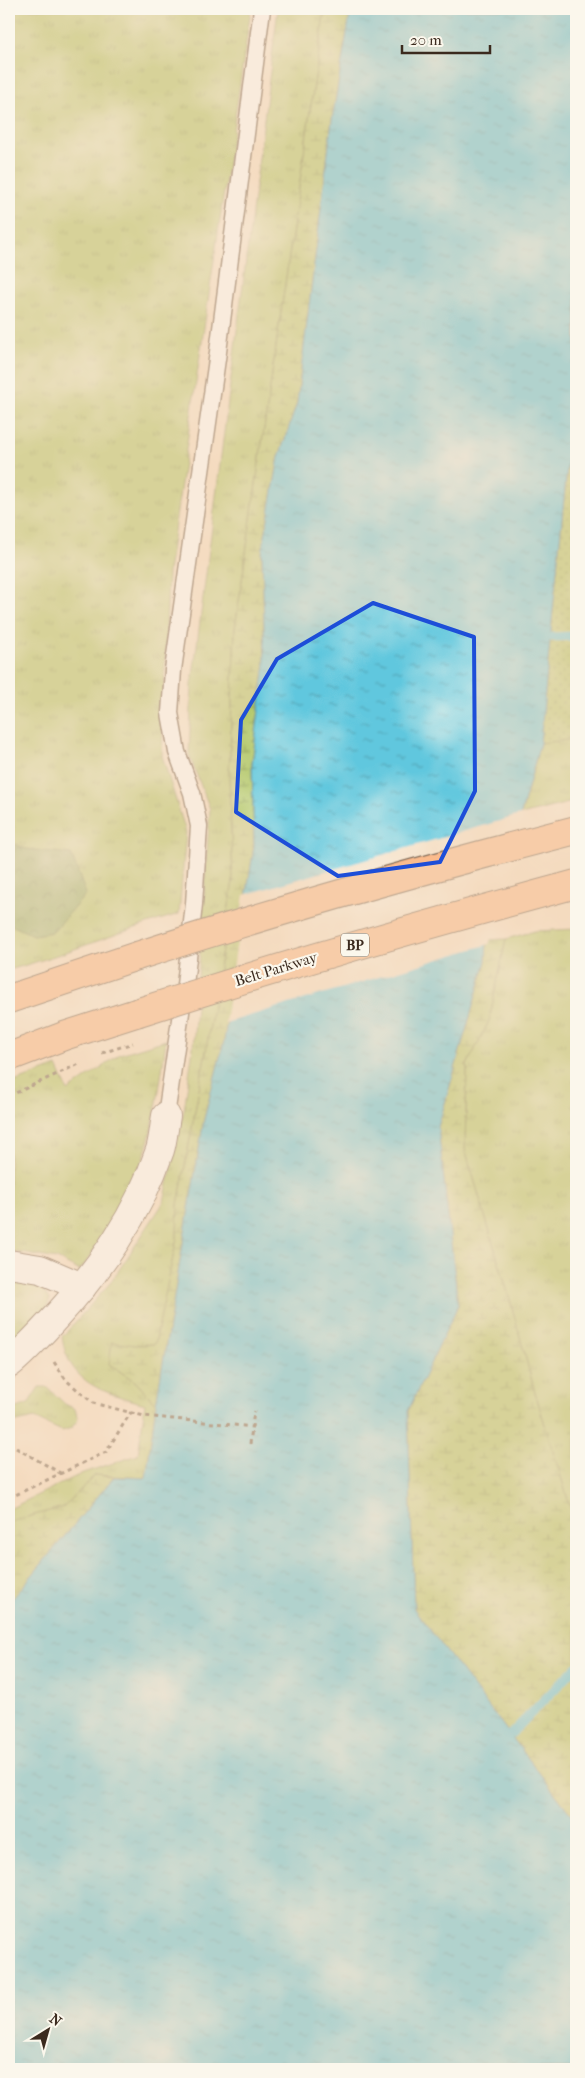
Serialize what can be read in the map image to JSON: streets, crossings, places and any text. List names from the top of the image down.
{
  "streets": {
    "highway": ["BP", "Belt Parkway"]
  },
  "scale_bar": "20 m",
  "north": "top right"
}
